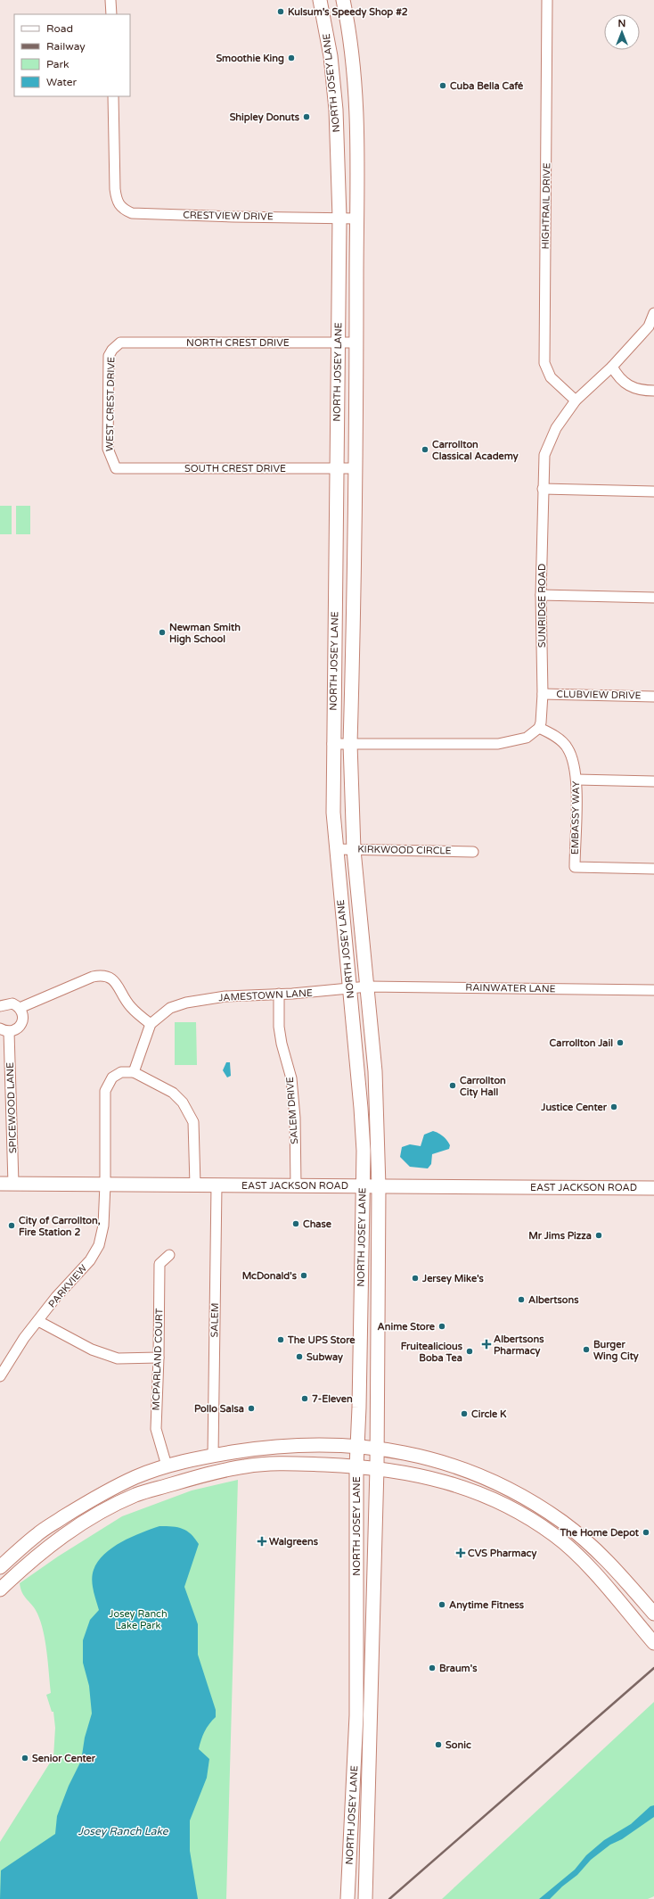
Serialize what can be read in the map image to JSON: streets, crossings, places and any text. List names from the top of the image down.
{
  "streets": {
    "main road": ["NORTH JOSEY LANE", "EAST JACKSON ROAD"],
    "street": [
      "HIGHTRAIL DRIVE",
      "CRESTVIEW DRIVE",
      "NORTH CREST DRIVE",
      "WEST CREST DRIVE",
      "SOUTH CREST DRIVE",
      "SUNRIDGE ROAD",
      "CLUBVIEW DRIVE",
      "EMBASSY WAY",
      "KIRKWOOD CIRCLE",
      "RAINWATER LANE",
      "JAMESTOWN LANE",
      "SPICEWOOD LANE",
      "SALEM DRIVE",
      "PARKVIEW",
      "SALEM",
      "MCPARLAND COURT"
    ]
  },
  "crossings": [
    ["NORTH JOSEY LANE", "CRESTVIEW DRIVE"],
    ["NORTH JOSEY LANE", "NORTH CREST DRIVE"],
    ["NORTH JOSEY LANE", "SOUTH CREST DRIVE"],
    ["NORTH JOSEY LANE", "KIRKWOOD CIRCLE"],
    ["NORTH JOSEY LANE", "RAINWATER LANE"],
    ["NORTH JOSEY LANE", "JAMESTOWN LANE"],
    ["NORTH JOSEY LANE", "EAST JACKSON ROAD"],
    ["HIGHTRAIL DRIVE", "SUNRIDGE ROAD"],
    ["NORTH CREST DRIVE", "WEST CREST DRIVE"],
    ["WEST CREST DRIVE", "SOUTH CREST DRIVE"],
    ["SUNRIDGE ROAD", "CLUBVIEW DRIVE"],
    ["SUNRIDGE ROAD", "EMBASSY WAY"],
    ["RAINWATER LANE", "JAMESTOWN LANE"],
    ["JAMESTOWN LANE", "SALEM DRIVE"],
    ["SPICEWOOD LANE", "EAST JACKSON ROAD"],
    ["SALEM DRIVE", "EAST JACKSON ROAD"],
    ["EAST JACKSON ROAD", "PARKVIEW"],
    ["EAST JACKSON ROAD", "SALEM"]
  ],
  "water": ["Josey Ranch Lake"],
  "parks": ["Josey Ranch Lake Park"],
  "places": {
    "other": [
      "Kulsum's Speedy Shop #2",
      "Smoothie King",
      "Cuba Bella Café",
      "Shipley Donuts",
      "Carrollton Classical Academy",
      "Newman Smith High School",
      "Carrollton Jail",
      "Carrollton City Hall",
      "Justice Center",
      "Chase",
      "City of Carrollton, Fire Station 2",
      "Mr Jims Pizza",
      "McDonald's",
      "Jersey Mike's",
      "Albertsons",
      "Anime Store",
      "The UPS Store",
      "Burger Wing City",
      "Fruitealicious Boba Tea",
      "Subway",
      "7-Eleven",
      "Pollo Salsa",
      "Circle K",
      "The Home Depot",
      "Anytime Fitness",
      "Braum's",
      "Sonic",
      "Senior Center"
    ],
    "health": ["Albertsons Pharmacy", "Walgreens", "CVS Pharmacy"]
  },
  "legend": [
    "Road",
    "Railway",
    "Park",
    "Water"
  ],
  "north": "top"
}
